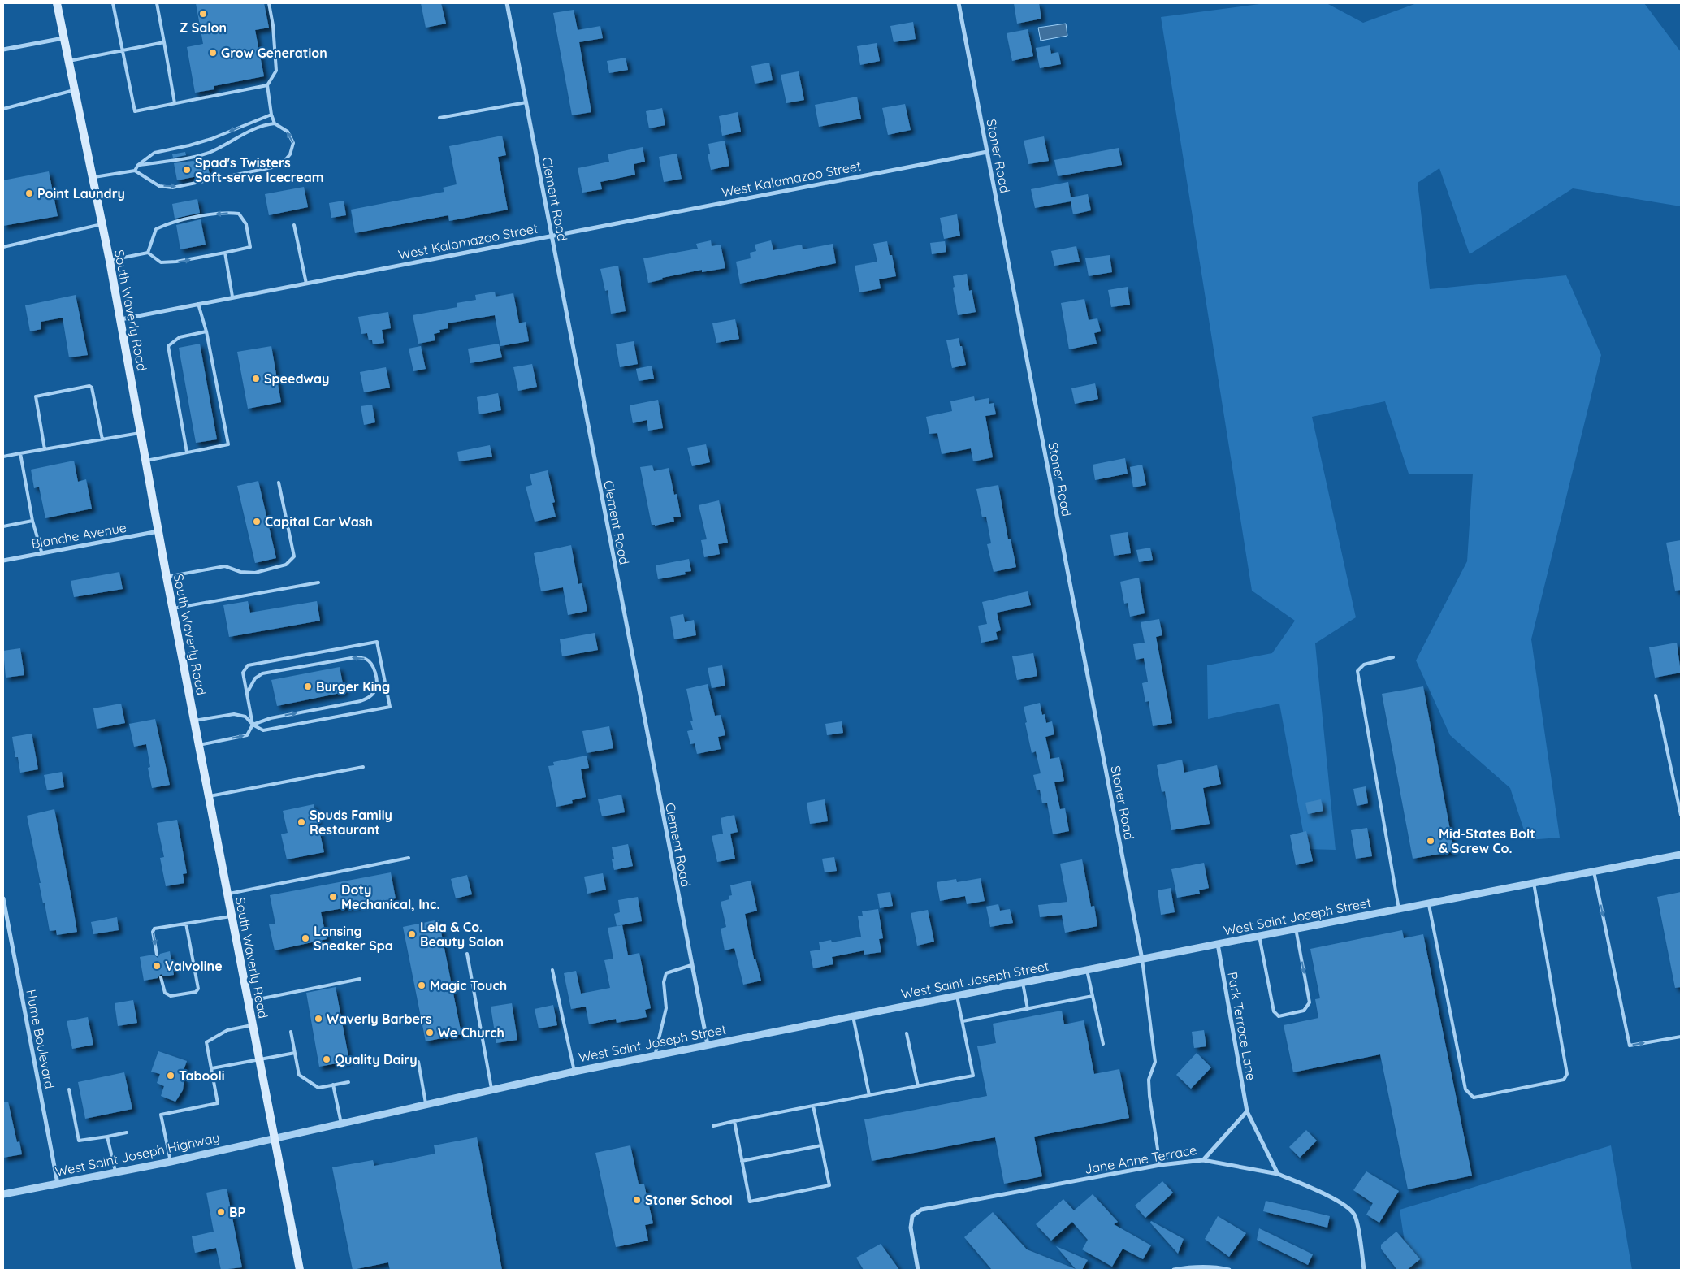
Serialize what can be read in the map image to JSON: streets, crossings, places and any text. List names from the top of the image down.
{
  "streets": {
    "main road": ["South Waverly Road"],
    "street": [
      "Stoner Road",
      "West Kalamazoo Street",
      "Clement Road",
      "Blanche Avenue",
      "West Saint Joseph Street",
      "Park Terrace Lane",
      "Hume Boulevard",
      "West Saint Joseph Highway",
      "Jane Anne Terrace"
    ]
  },
  "crossings": [
    ["Stoner Road", "West Kalamazoo Street"],
    ["Stoner Road", "West Saint Joseph Street"],
    ["West Kalamazoo Street", "Clement Road"],
    ["West Kalamazoo Street", "South Waverly Road"],
    ["Clement Road", "West Saint Joseph Street"],
    ["South Waverly Road", "Blanche Avenue"],
    ["South Waverly Road", "West Saint Joseph Street"],
    ["South Waverly Road", "West Saint Joseph Highway"],
    ["West Saint Joseph Street", "Park Terrace Lane"],
    ["West Saint Joseph Street", "West Saint Joseph Highway"],
    ["Park Terrace Lane", "Jane Anne Terrace"],
    ["Hume Boulevard", "West Saint Joseph Highway"]
  ],
  "places": [
    "Z Salon",
    "Grow Generation",
    "Spad's Twisters Soft-serve Icecream",
    "Point Laundry",
    "Speedway",
    "Capital Car Wash",
    "Burger King",
    "Spuds Family Restaurant",
    "Mid-States Bolt & Screw Co.",
    "Doty Mechanical, Inc.",
    "Lela & Co. Beauty Salon",
    "Lansing Sneaker Spa",
    "Valvoline",
    "Magic Touch",
    "Waverly Barbers",
    "We Church",
    "Quality Dairy",
    "Tabooli",
    "Stoner School",
    "BP"
  ]
}
